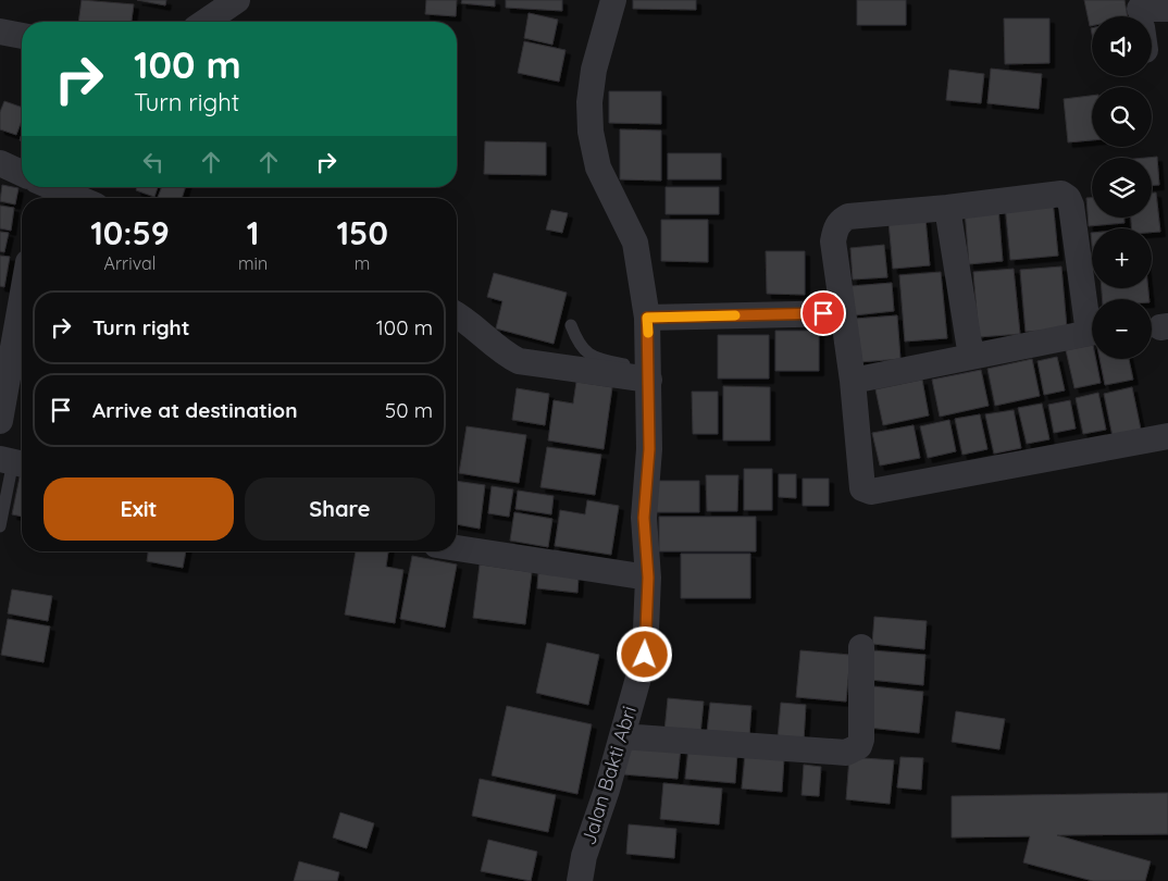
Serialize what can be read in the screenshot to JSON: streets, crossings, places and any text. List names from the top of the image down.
{
  "streets": {
    "street": ["Jalan Bakti Abri"]
  },
  "page": {
    "map_buttons": ["+", "−"],
    "turn": ["100 m", "Turn right"],
    "eta": [
      "10:59",
      "Arrival",
      "1",
      "min",
      "150",
      "m"
    ],
    "list": [
      {
        "name": "Turn right",
        "value": "100 m"
      },
      {
        "name": "Arrive at destination",
        "value": "50 m"
      }
    ],
    "buttons": ["Exit", "Share"]
  }
}
